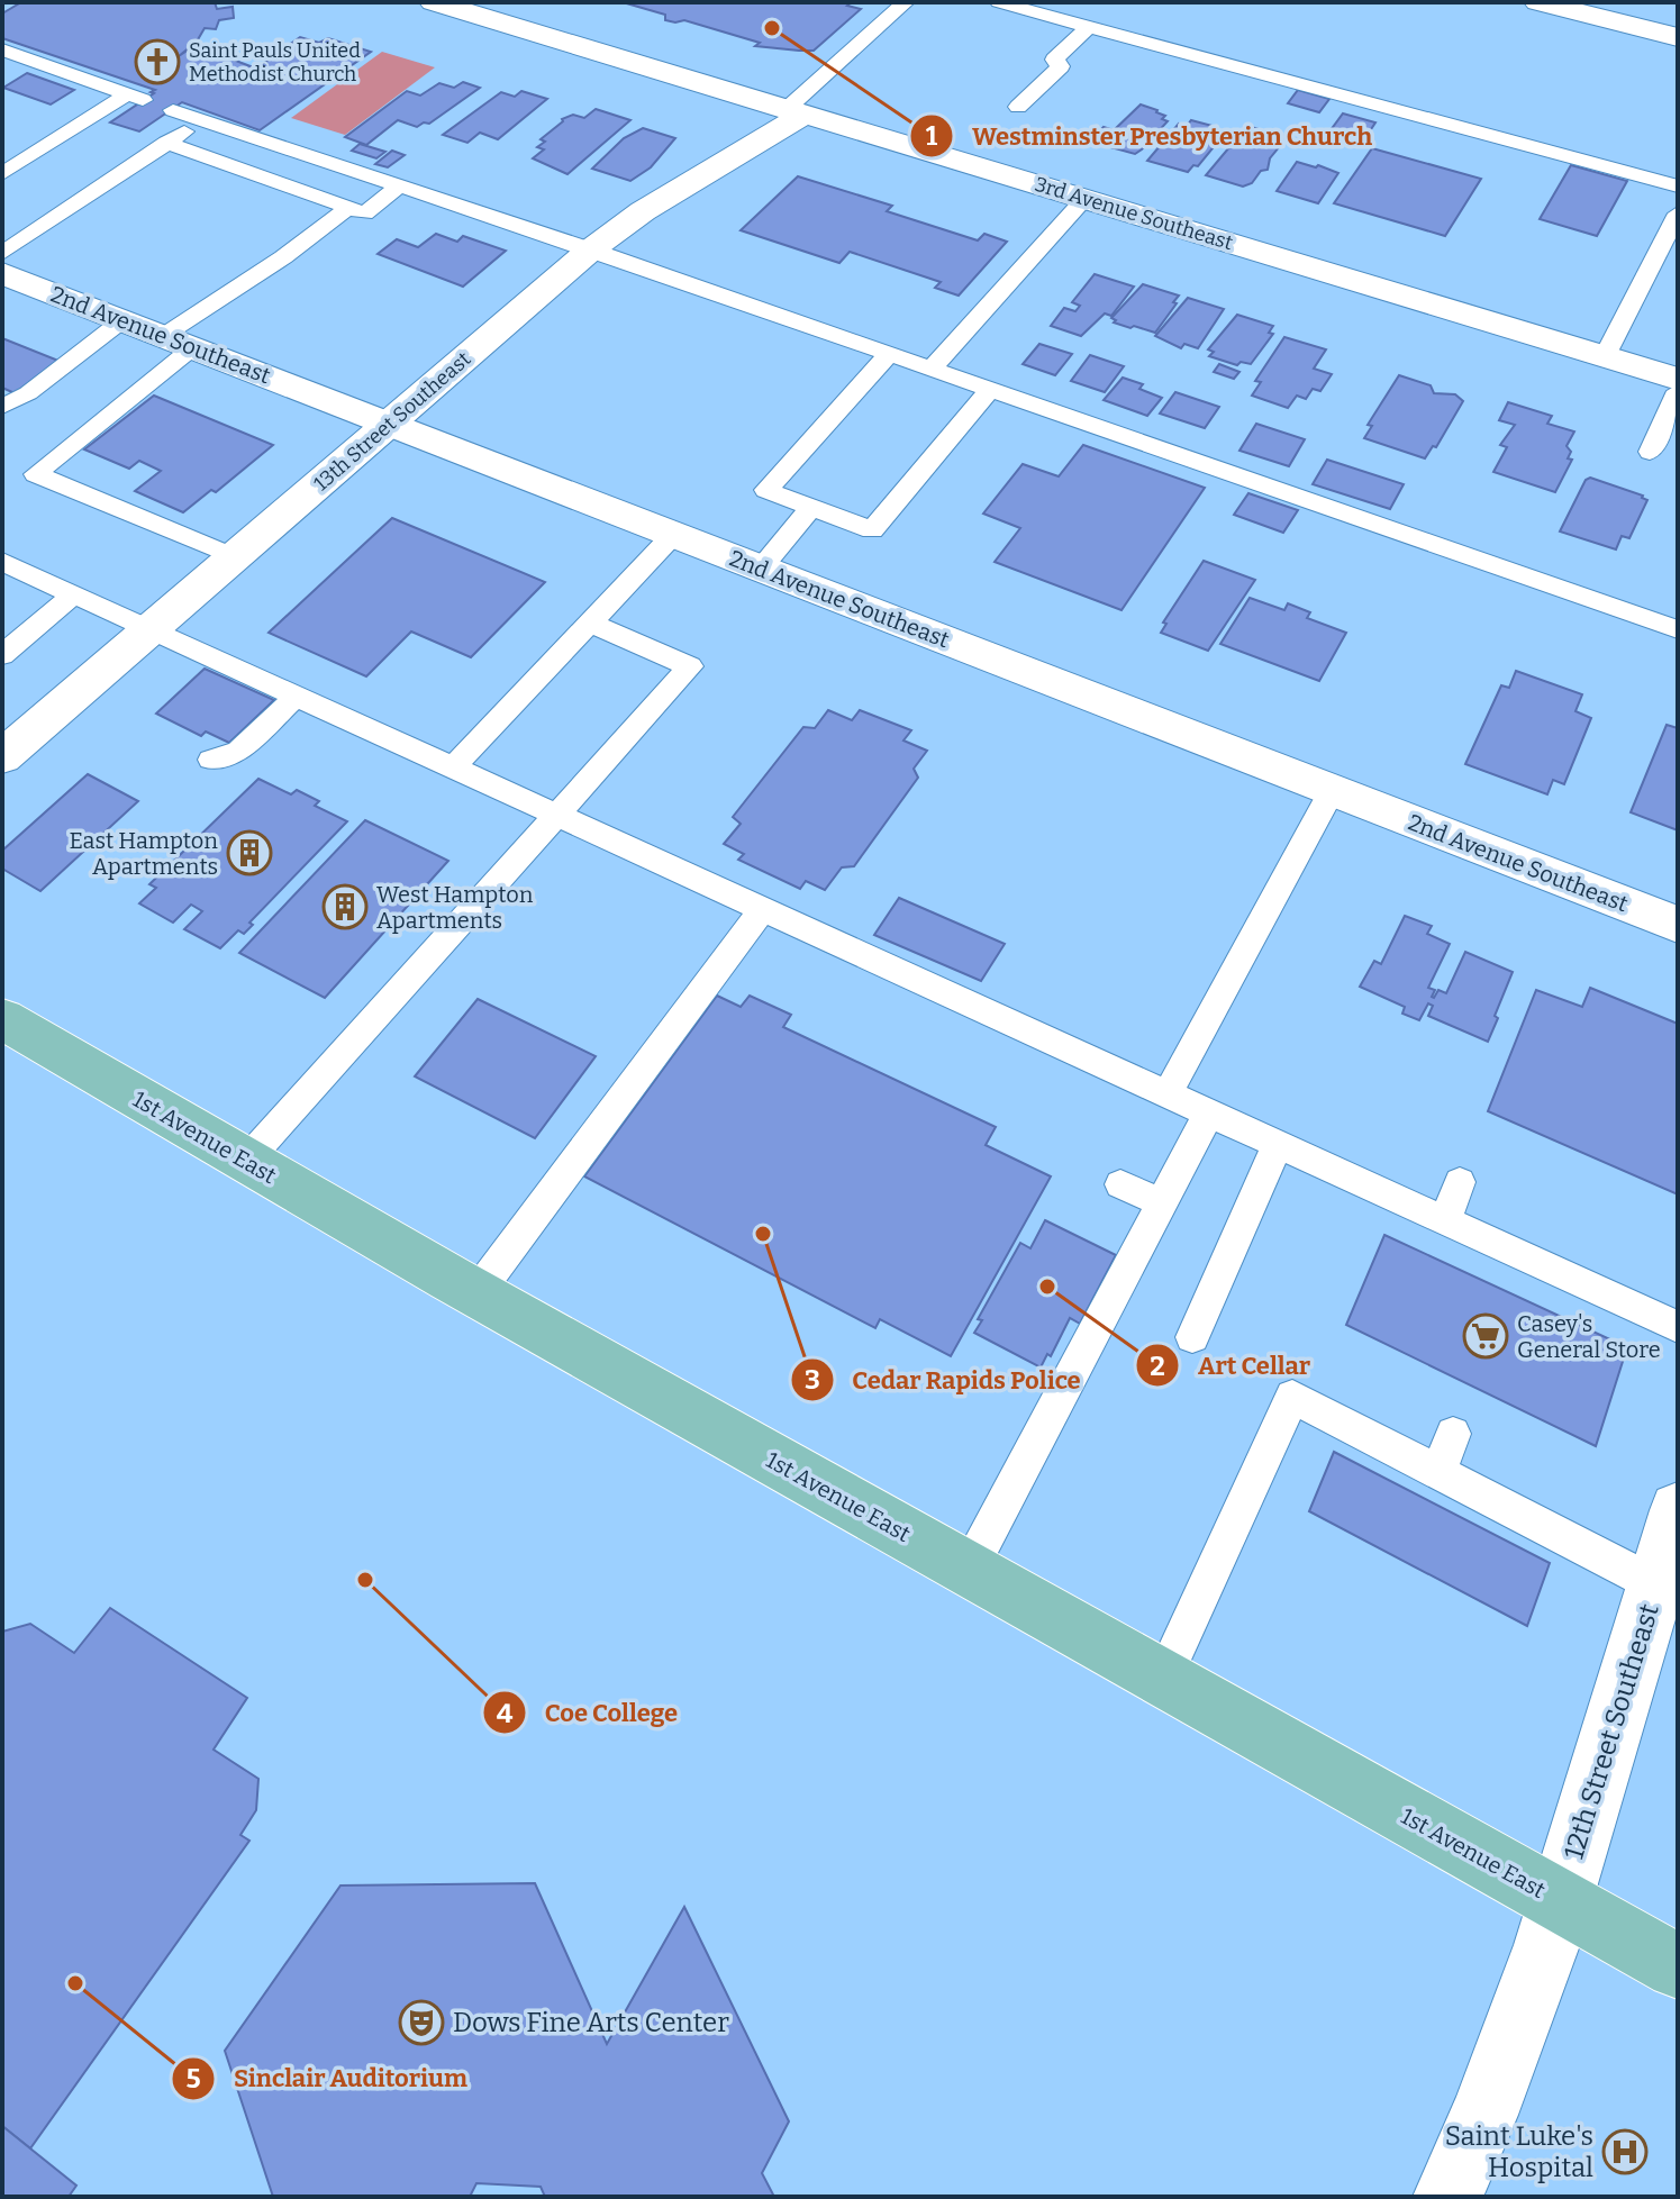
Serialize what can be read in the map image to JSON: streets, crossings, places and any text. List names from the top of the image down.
{
  "streets": {
    "main road": [
      "3rd Avenue Southeast",
      "2nd Avenue Southeast",
      "13th Street Southeast",
      "1st Avenue East",
      "12th Street Southeast"
    ]
  },
  "crossings": [
    ["3rd Avenue Southeast", "13th Street Southeast"],
    ["2nd Avenue Southeast", "13th Street Southeast"],
    ["1st Avenue East", "12th Street Southeast"]
  ],
  "places": {
    "other": [
      "Westminster Presbyterian Church",
      "Cedar Rapids Police",
      "Art Cellar",
      "Coe College",
      "Sinclair Auditorium"
    ],
    "church": ["Saint Pauls United Methodist Church"],
    "building": ["East Hampton Apartments", "West Hampton Apartments"],
    "supermarket": ["Casey's General Store"],
    "theatre": ["Dows Fine Arts Center"],
    "hospital": ["Saint Luke's Hospital"]
  }
}
